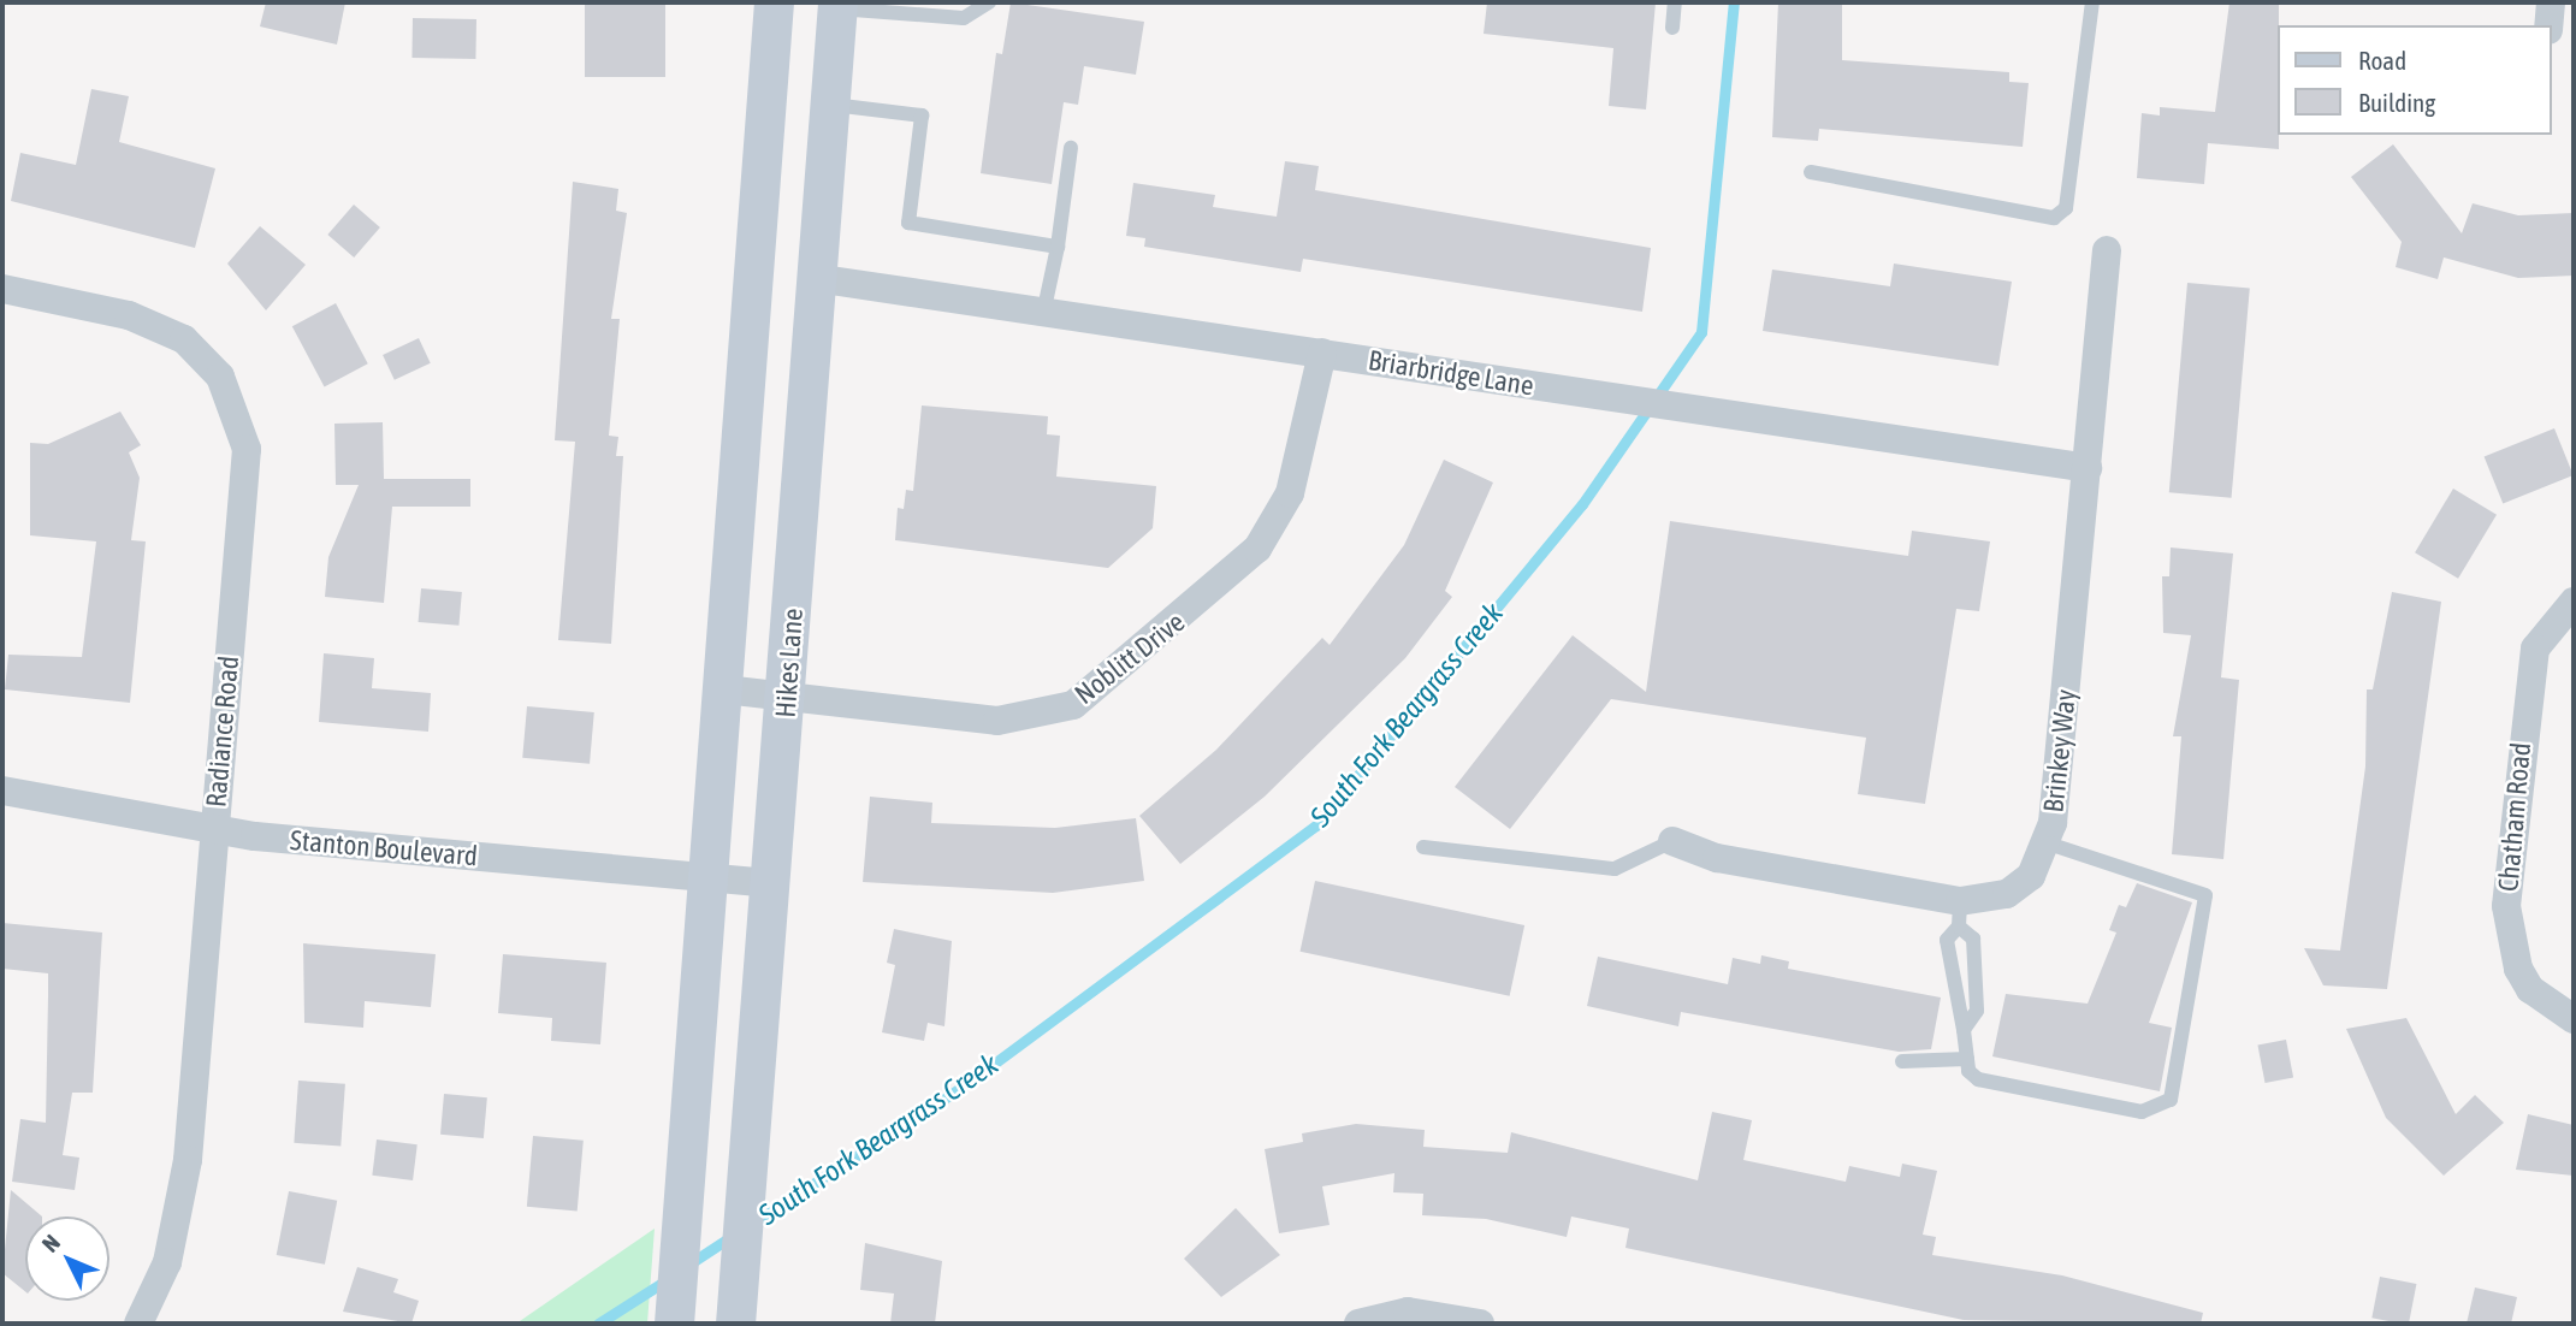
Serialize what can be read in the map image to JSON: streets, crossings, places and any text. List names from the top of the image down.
{
  "streets": {
    "main road": ["Hikes Lane"],
    "street": [
      "Briarbridge Lane",
      "Noblitt Drive",
      "Radiance Road",
      "Brinkey Way",
      "Chatham Road",
      "Stanton Boulevard"
    ]
  },
  "crossings": [
    ["Briarbridge Lane", "Noblitt Drive"],
    ["Briarbridge Lane", "Hikes Lane"],
    ["Briarbridge Lane", "Brinkey Way"],
    ["Noblitt Drive", "Hikes Lane"],
    ["Hikes Lane", "Stanton Boulevard"],
    ["Radiance Road", "Stanton Boulevard"]
  ],
  "water": ["South Fork Beargrass Creek"],
  "legend": ["Road", "Building"],
  "north": "top left"
}
